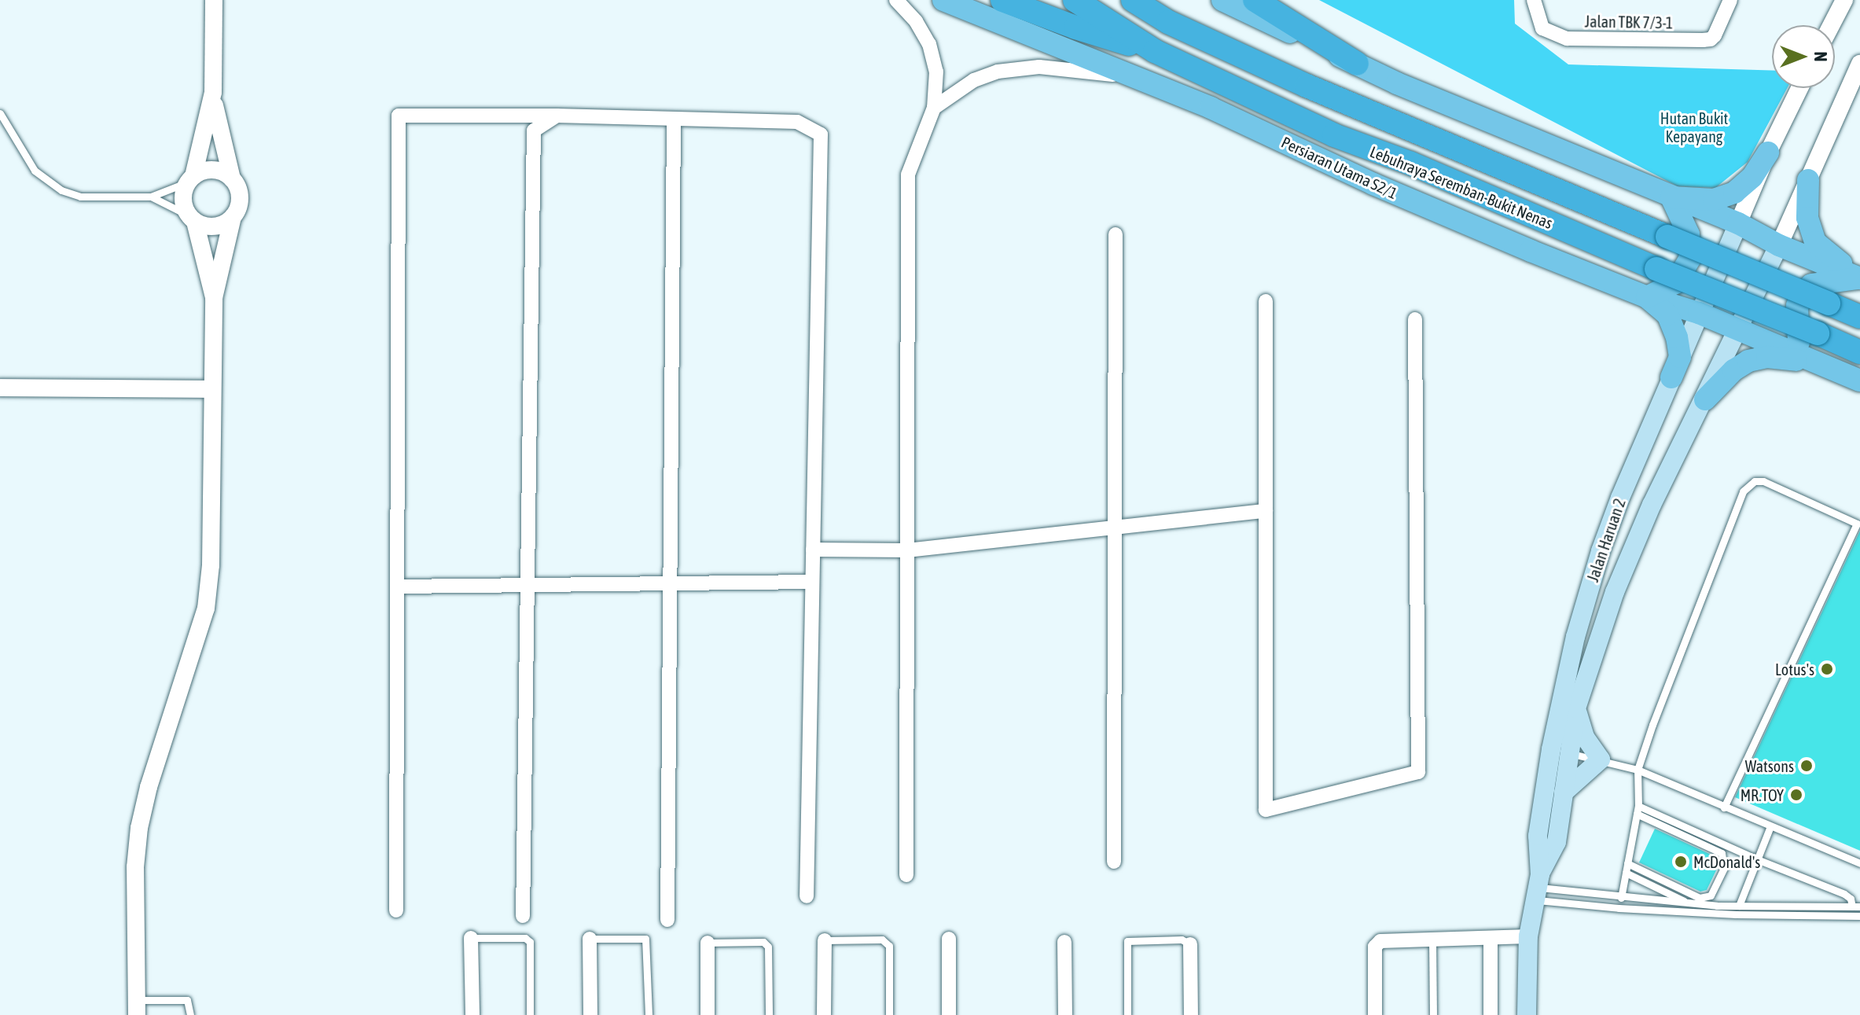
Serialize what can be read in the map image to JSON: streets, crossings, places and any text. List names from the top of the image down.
{
  "streets": {
    "highway": ["Lebuhraya Seremban-Bukit Nenas"],
    "main road": ["Persiaran Utama S2/1", "Jalan Haruan 2"],
    "street": ["Jalan TBK 7/3-1"]
  },
  "crossings": [
    ["Persiaran Utama S2/1", "Jalan Haruan 2"]
  ],
  "parks": ["Hutan Bukit Kepayang"],
  "places": [
    "Lotus's",
    "Watsons",
    "MR.TOY",
    "McDonald's"
  ],
  "north": "right"
}
